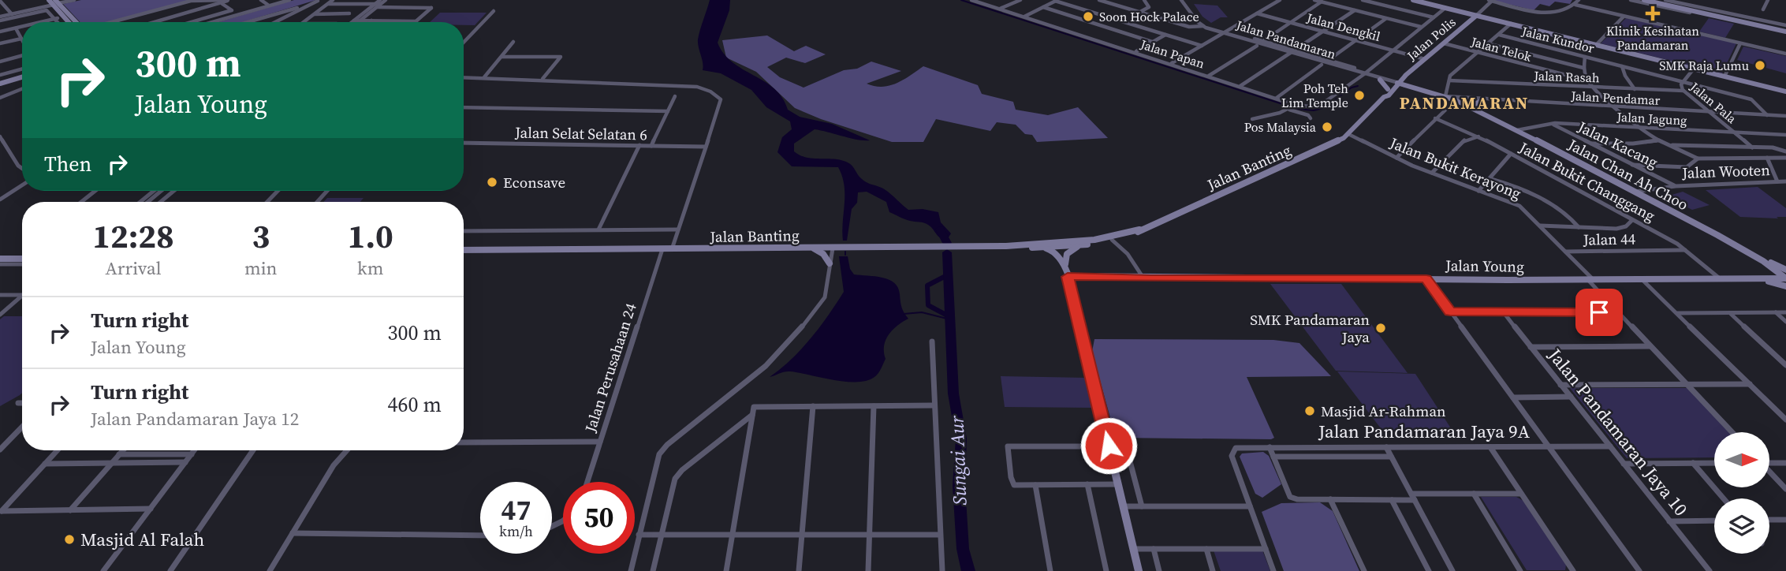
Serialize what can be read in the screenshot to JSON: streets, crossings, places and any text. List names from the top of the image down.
{
  "streets": {
    "main road": [
      "Jalan Polis",
      "Jalan Banting",
      "Jalan Chan Ah Choo",
      "Jalan Young"
    ],
    "street": [
      "Jalan Dengkil",
      "Jalan Pandamaran",
      "Jalan Kundor",
      "Jalan Telok",
      "Jalan Papan",
      "Jalan Rasah",
      "Jalan Pendamar",
      "Jalan Pala",
      "Jalan Jagung",
      "Jalan Selat Selatan 6",
      "Jalan Kacang",
      "Jalan Bukit Kerayong",
      "Jalan Wooten",
      "Jalan Bukit Changgang",
      "Jalan 44",
      "Jalan Perusahaan 24",
      "Jalan Pandamaran Jaya 9A",
      "Jalan Pandamaran Jaya 10"
    ]
  },
  "crossings": [
    ["Jalan Dengkil", "Jalan Polis"],
    ["Jalan Dengkil", "Jalan Papan"],
    ["Jalan Polis", "Jalan Pandamaran"],
    ["Jalan Polis", "Jalan Telok"],
    ["Jalan Polis", "Jalan Banting"],
    ["Jalan Pandamaran", "Jalan Papan"],
    ["Jalan Kundor", "Jalan Pendamar"],
    ["Jalan Kundor", "Jalan Pala"],
    ["Jalan Rasah", "Jalan Pala"],
    ["Jalan Pendamar", "Jalan Pala"],
    ["Jalan Pala", "Jalan Jagung"],
    ["Jalan Jagung", "Jalan Kacang"],
    ["Jalan Jagung", "Jalan Chan Ah Choo"],
    ["Jalan Kacang", "Jalan Wooten"],
    ["Jalan Banting", "Jalan Bukit Kerayong"],
    ["Jalan Banting", "Jalan Perusahaan 24"],
    ["Jalan Bukit Kerayong", "Jalan 44"],
    ["Jalan Bukit Kerayong", "Jalan Young"],
    ["Jalan Wooten", "Jalan Chan Ah Choo"],
    ["Jalan Chan Ah Choo", "Jalan Young"],
    ["Jalan Bukit Changgang", "Jalan 44"],
    ["Jalan Bukit Changgang", "Jalan Young"],
    ["Jalan Pandamaran Jaya 9A", "Jalan Pandamaran Jaya 10"]
  ],
  "districts": ["PANDAMARAN"],
  "water": ["Sungai Aur"],
  "places": {
    "health": ["Klinik Kesihatan Pandamaran"],
    "other": [
      "Soon Hock Palace",
      "SMK Raja Lumu",
      "Poh Teh Lim Temple",
      "Pos Malaysia",
      "Econsave",
      "SMK Pandamaran Jaya",
      "Masjid Ar-Rahman",
      "Masjid Al Falah"
    ]
  },
  "north": "right",
  "page": {
    "turn": ["300 m", "Jalan Young"],
    "then": "Then",
    "eta": [
      "12:28",
      "Arrival",
      "3",
      "min",
      "1.0",
      "km"
    ],
    "list": [
      {
        "name": "Turn right",
        "note": "Jalan Young",
        "value": "300 m"
      },
      {
        "name": "Turn right",
        "note": "Jalan Pandamaran Jaya 12",
        "value": "460 m"
      }
    ],
    "speed": "47 km/h",
    "limit": "50"
  }
}
